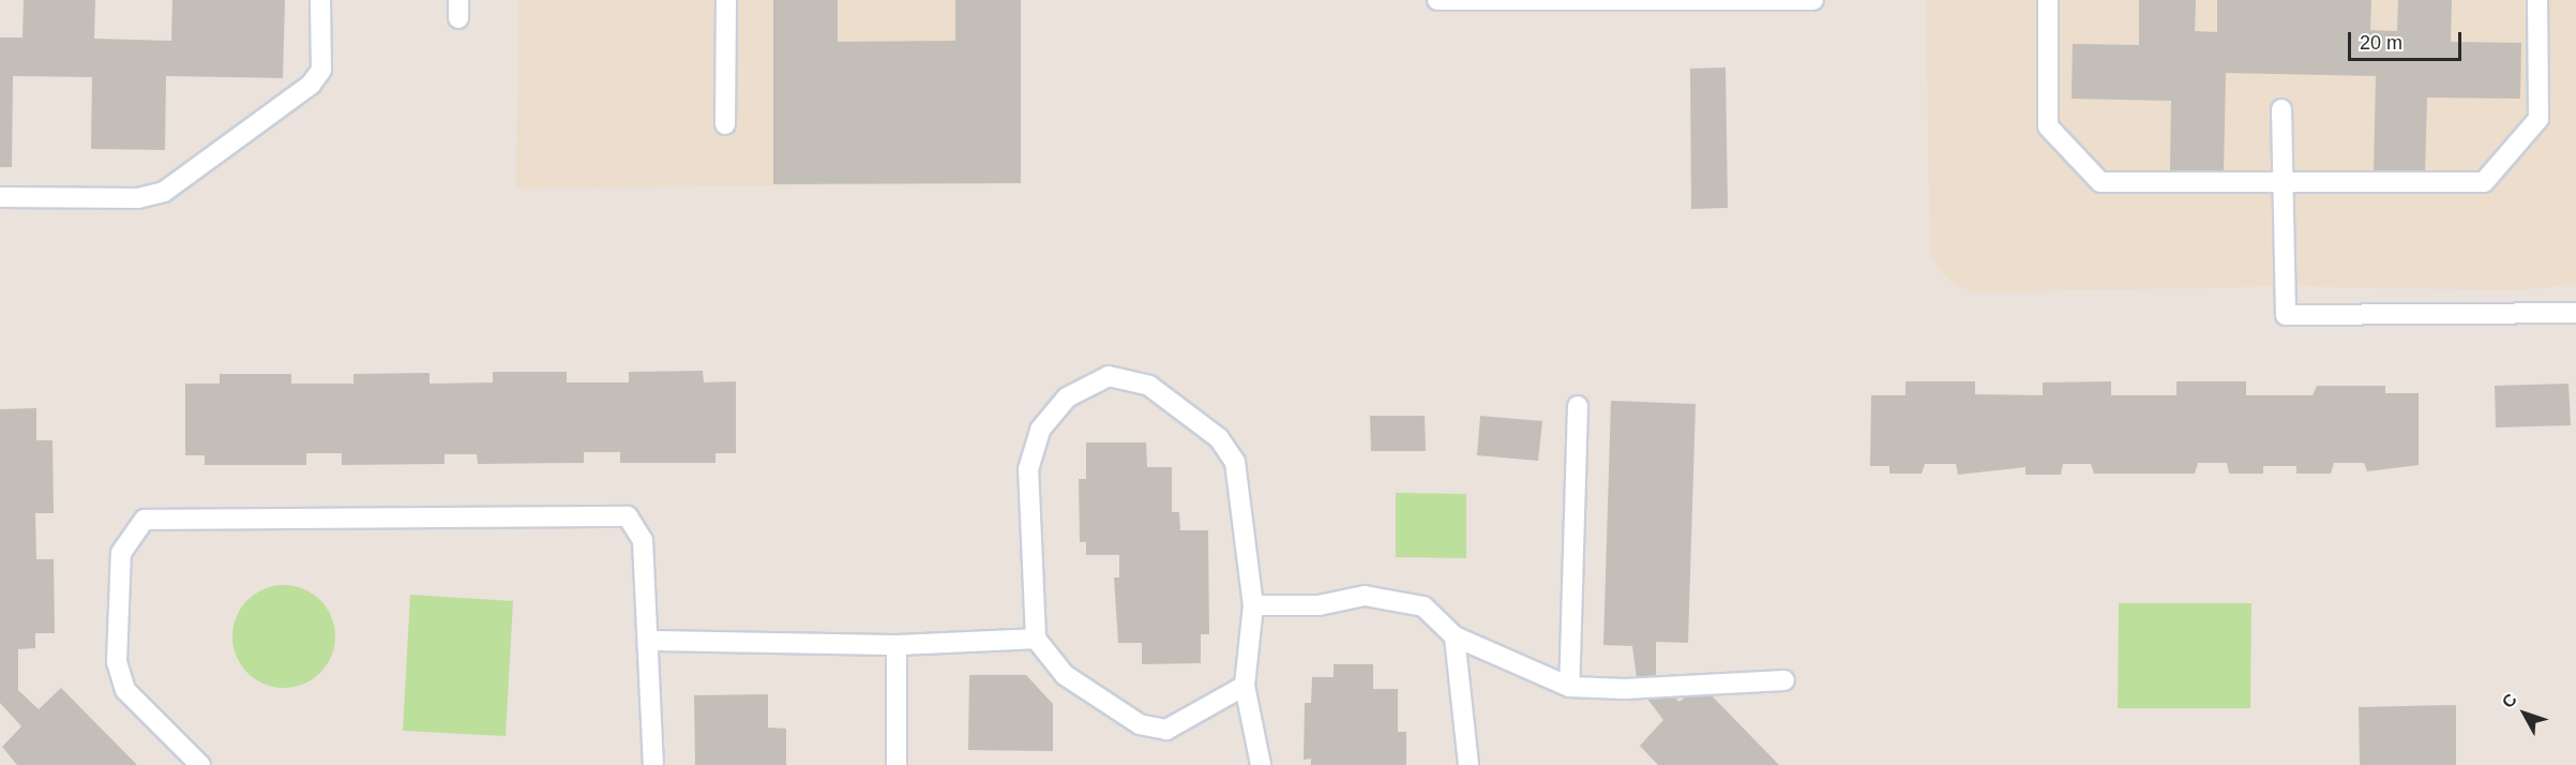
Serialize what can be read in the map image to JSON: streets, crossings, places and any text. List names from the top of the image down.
{
  "scale_bar": "20 m",
  "north": "top left"
}
